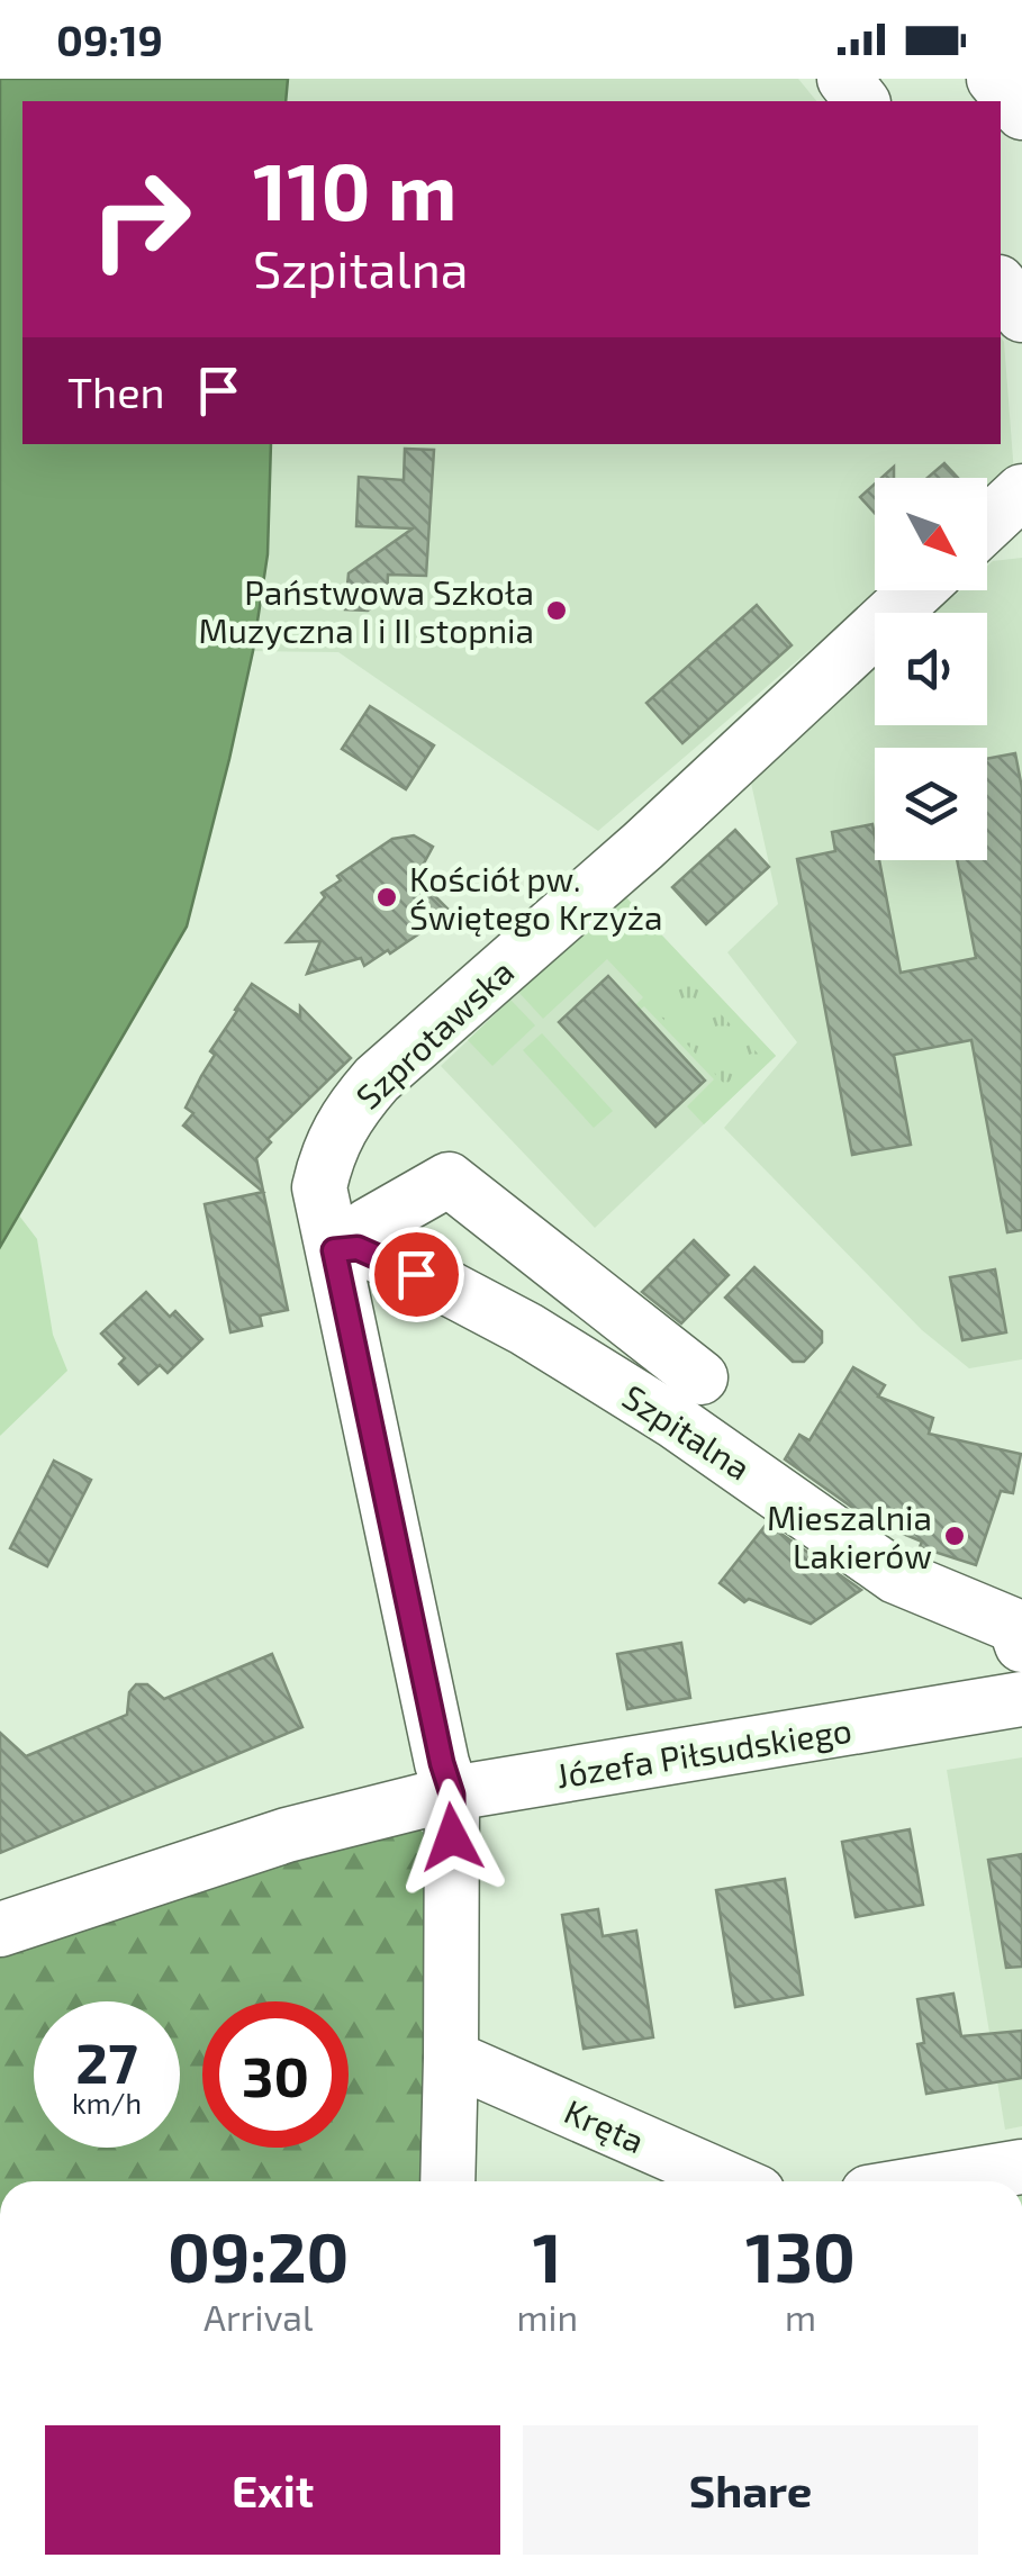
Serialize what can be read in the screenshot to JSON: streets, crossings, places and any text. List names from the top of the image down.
{
  "streets": {
    "street": [
      "Szprotawska",
      "Szpitalna",
      "Józefa Piłsudskiego",
      "Kręta"
    ]
  },
  "crossings": [
    ["Szprotawska", "Szpitalna"],
    ["Szprotawska", "Józefa Piłsudskiego"]
  ],
  "places": ["Państwowa Szkoła Muzyczna I i II stopnia", "Kościół pw. Świętego Krzyża", "Mieszalnia Lakierów"],
  "north": "bottom right",
  "page": {
    "status": "09:19",
    "turn": ["110 m", "Szpitalna"],
    "then": "Then",
    "speed": "27 km/h",
    "limit": "30",
    "eta": [
      "09:20",
      "Arrival",
      "1",
      "min",
      "130",
      "m"
    ],
    "buttons": ["Exit", "Share"]
  }
}
